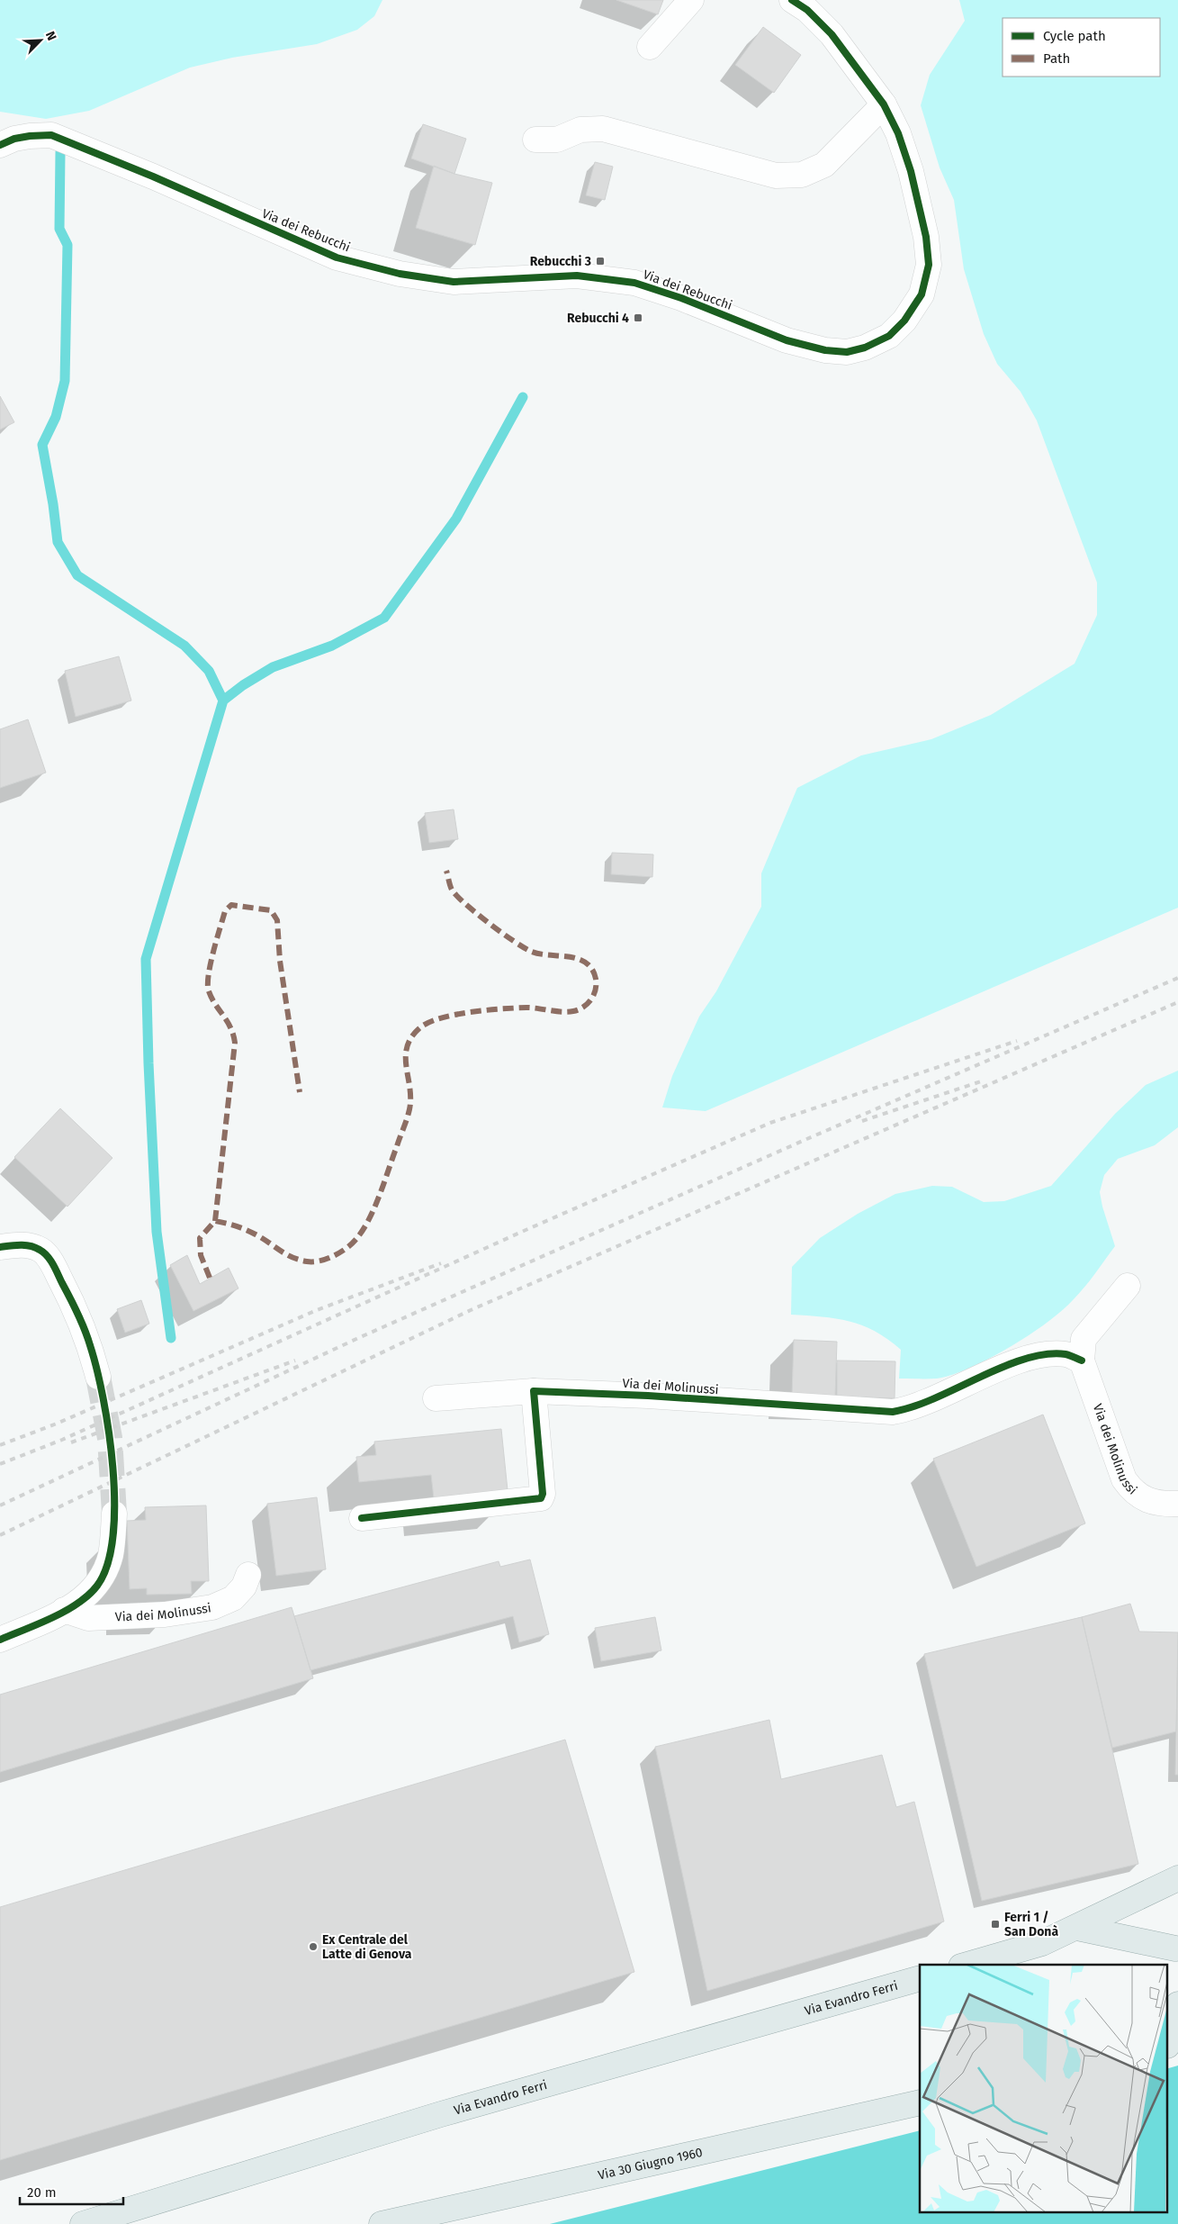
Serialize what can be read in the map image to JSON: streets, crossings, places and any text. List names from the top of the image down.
{
  "streets": {
    "main road": ["Via Evandro Ferri", "Via 30 Giugno 1960"],
    "street": ["Via dei Rebucchi", "Via dei Molinussi"]
  },
  "places": {
    "transit": ["Rebucchi 3", "Rebucchi 4", "Ferri 1 / San Donà"],
    "other": ["Ex Centrale del Latte di Genova"]
  },
  "legend": ["Cycle path", "Path"],
  "scale_bar": "20 m",
  "north": "top right"
}
